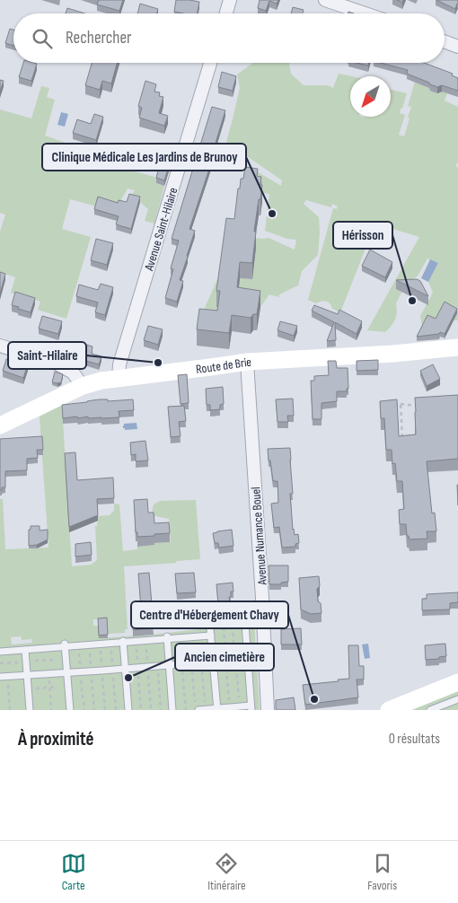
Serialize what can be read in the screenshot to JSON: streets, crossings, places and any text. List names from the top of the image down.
{
  "streets": {
    "street": ["Avenue Saint-Hilaire", "Route de Brie", "Avenue Numance Bouel"]
  },
  "crossings": [
    ["Avenue Saint-Hilaire", "Route de Brie"],
    ["Route de Brie", "Avenue Numance Bouel"]
  ],
  "places": [
    "Clinique Médicale Les Jardins de Brunoy",
    "Hérisson",
    "Saint-Hilaire",
    "Ancien cimetière",
    "Centre d'Hébergement Chavy"
  ],
  "north": "bottom left",
  "page": {
    "search": "Rechercher",
    "heading": ["À proximité", "0 résultats"],
    "nav": ["Carte", "Itinéraire", "Favoris"]
  }
}
